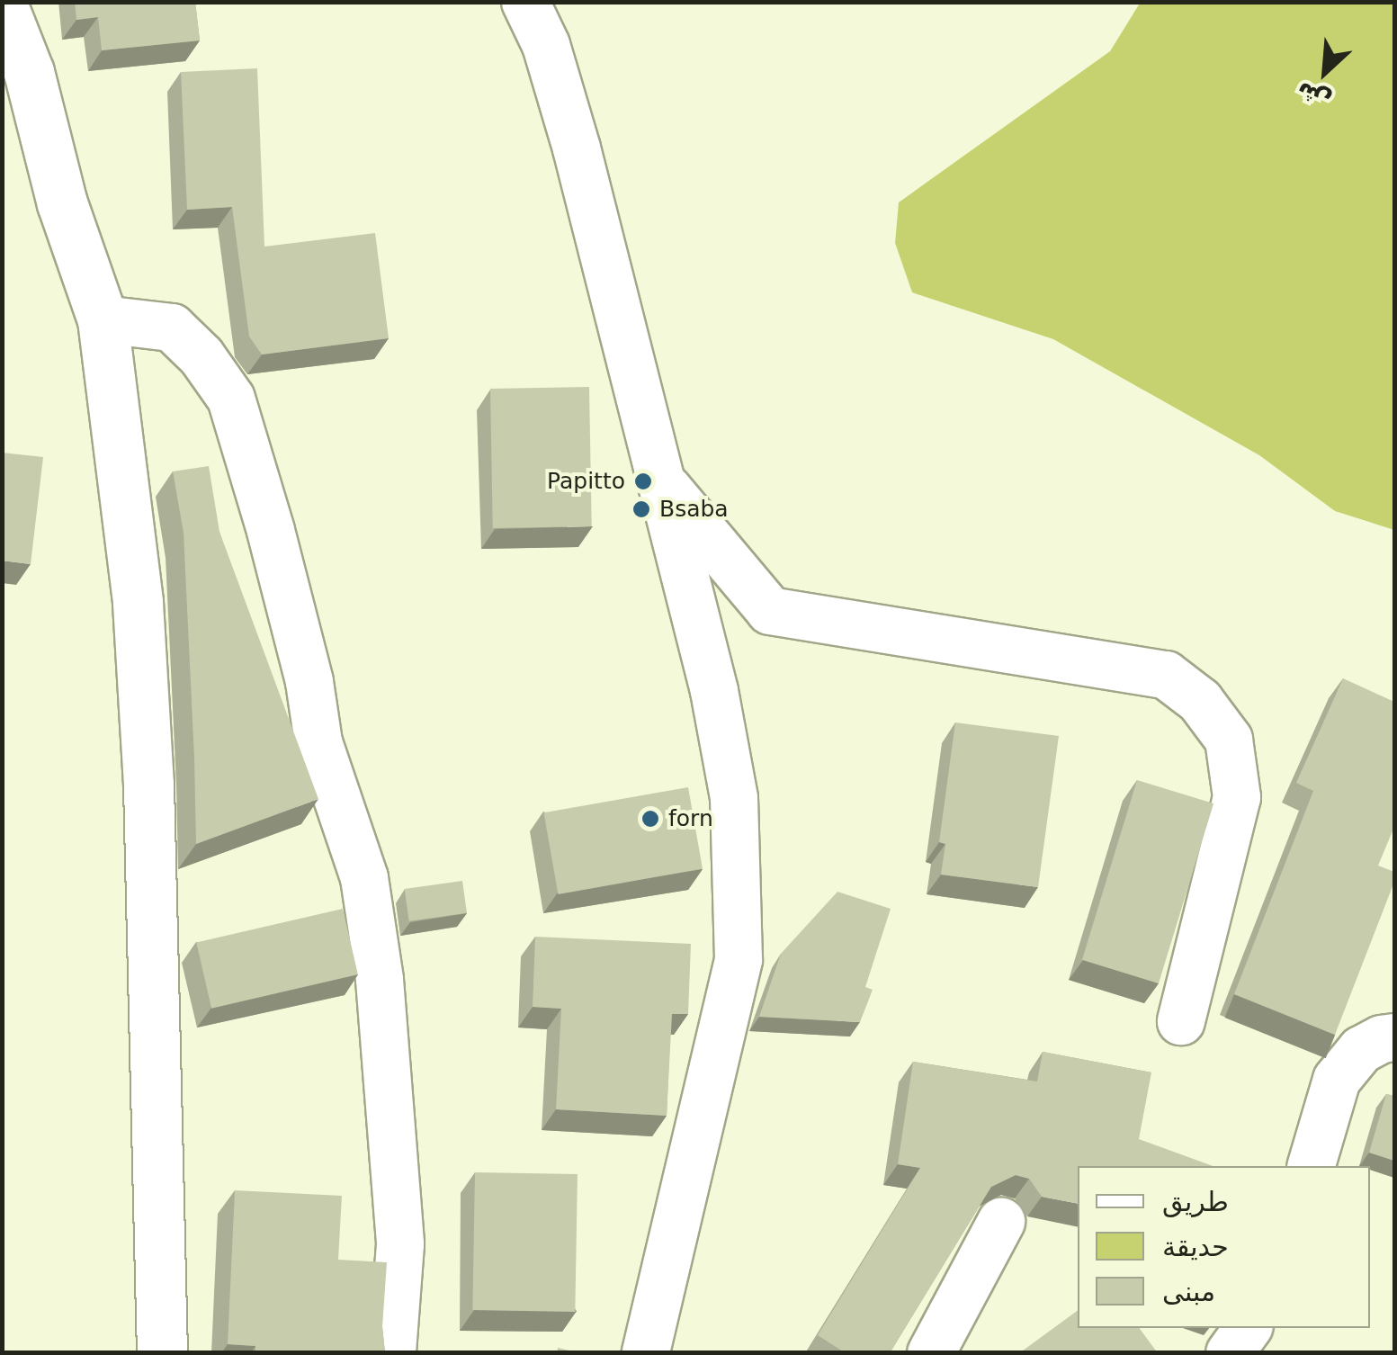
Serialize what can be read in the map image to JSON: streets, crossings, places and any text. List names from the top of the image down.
{
  "places": ["Papitto", "Bsaba", "forn"],
  "legend": ["طريق", "حديقة", "مبنى"],
  "north": "bottom left"
}
